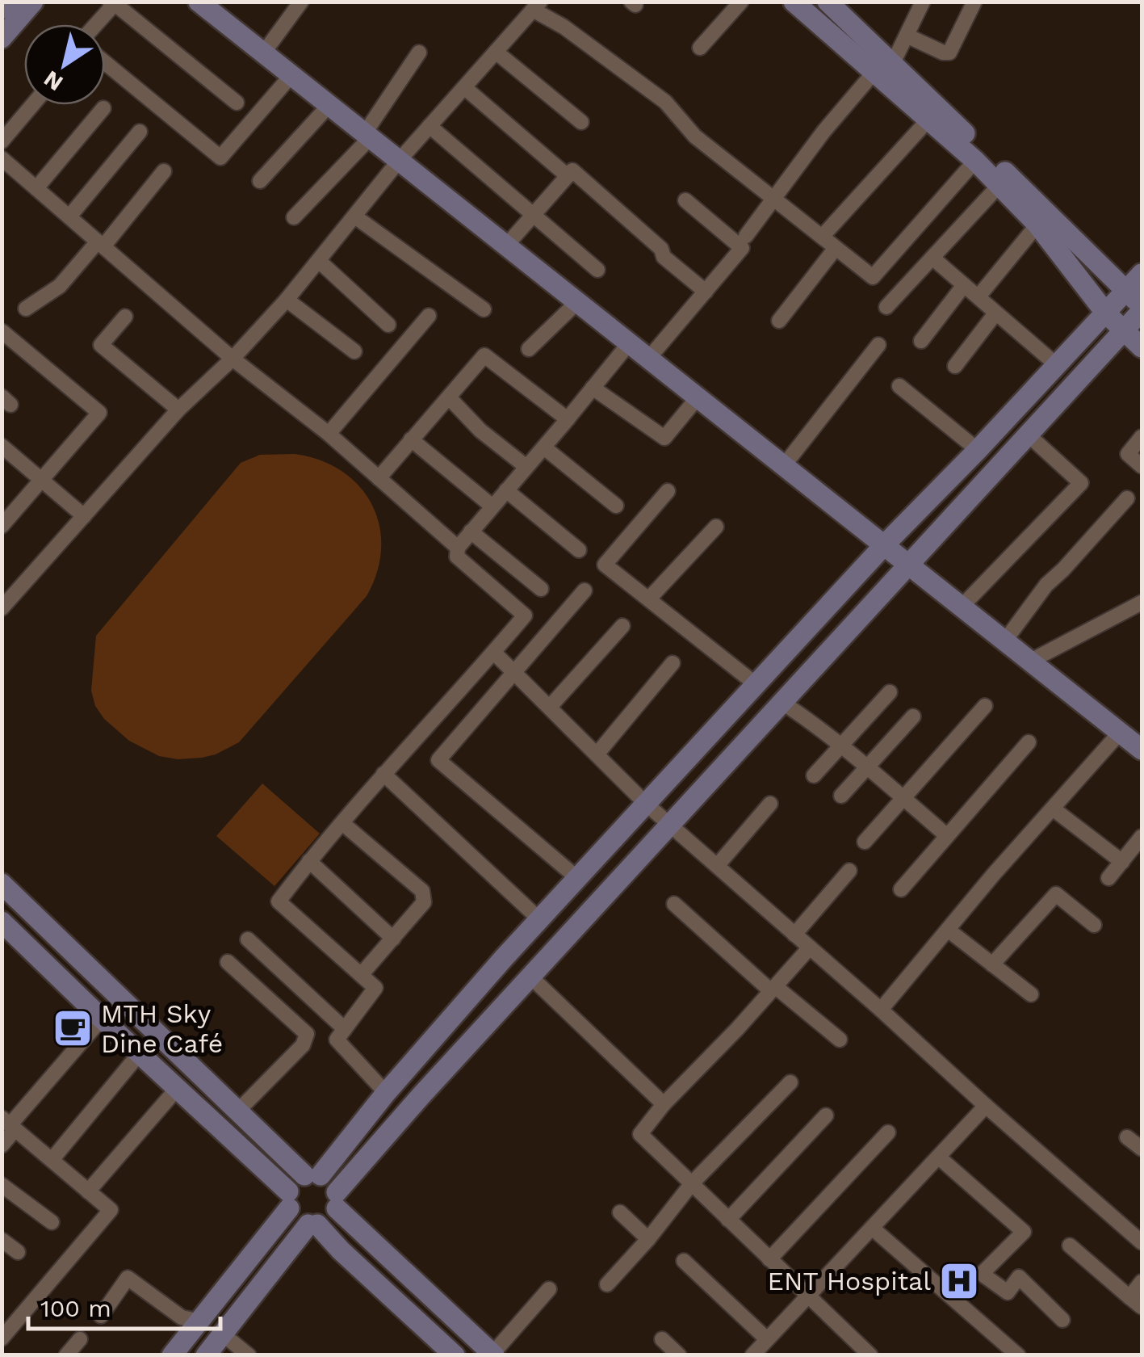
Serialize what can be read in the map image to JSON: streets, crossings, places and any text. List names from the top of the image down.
{
  "places": {
    "cafe": ["MTH Sky Dine Café"],
    "hospital": ["ENT Hospital"]
  },
  "scale_bar": "100 m",
  "north": "bottom left"
}
